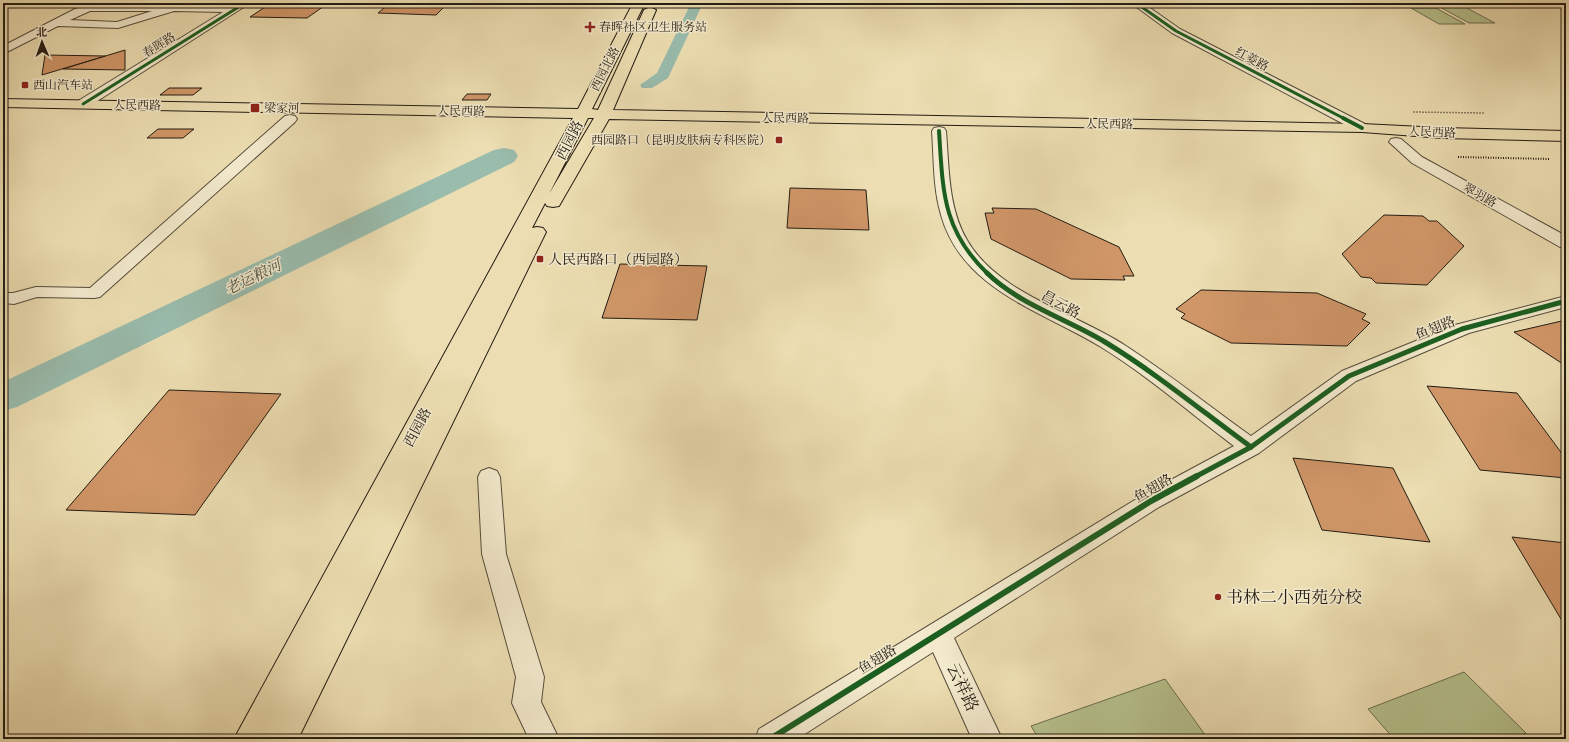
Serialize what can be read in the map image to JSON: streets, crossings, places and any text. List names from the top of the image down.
{
  "streets": {
    "main road": ["西园北路", "人民西路", "西园路"],
    "street": [
      "春晖路",
      "红菱路",
      "翠羽路",
      "昌云路",
      "鱼翅路",
      "云祥路"
    ]
  },
  "crossings": [
    ["春晖路", "人民西路"],
    ["红菱路", "人民西路"],
    ["西园北路", "人民西路"],
    ["西园北路", "西园路"],
    ["人民西路", "西园路"],
    ["人民西路", "翠羽路"],
    ["人民西路", "昌云路"],
    ["昌云路", "鱼翅路"],
    ["鱼翅路", "云祥路"]
  ],
  "water": ["老运粮河"],
  "places": {
    "health": ["春晖社区卫生服务站"],
    "transit": [
      "西山汽车站",
      "梁家河",
      "西园路口（昆明皮肤病专科医院）",
      "人民西路口（西园路）"
    ],
    "other": ["书林二小西苑分校"]
  },
  "north": "top"
}
